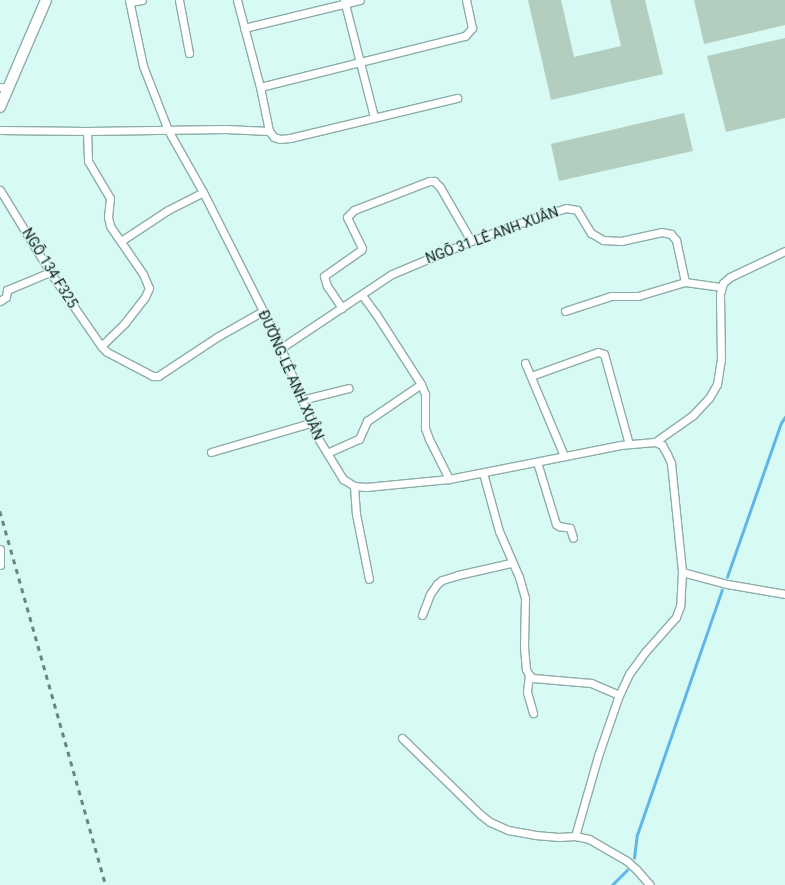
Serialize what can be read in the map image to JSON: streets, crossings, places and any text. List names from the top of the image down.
{
  "streets": {
    "street": ["NGÕ 31 LÊ ANH XUÂN", "NGÕ 134 F325", "ĐƯỜNG LÊ ANH XUÂN"]
  },
  "crossings": [
    ["NGÕ 31 LÊ ANH XUÂN", "ĐƯỜNG LÊ ANH XUÂN"]
  ]
}
